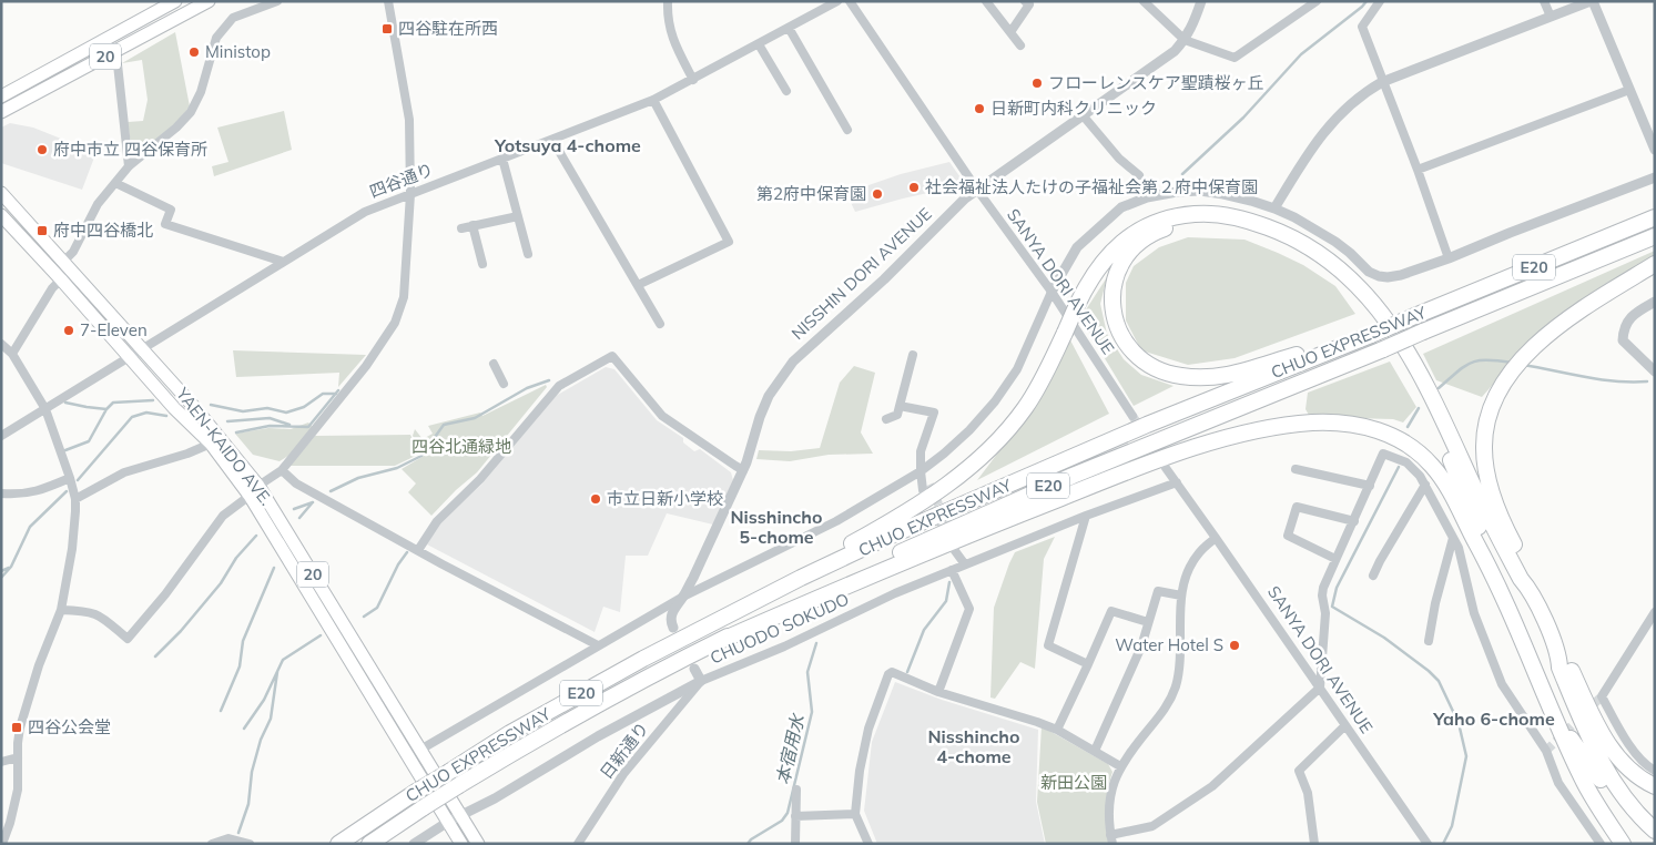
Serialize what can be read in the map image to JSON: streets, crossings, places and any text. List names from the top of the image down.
{
  "streets": {
    "highway": ["E20", "CHUO EXPRESSWAY"],
    "main road": ["20", "YAEN-KAIDO AVE."],
    "street": [
      "四谷通り",
      "NISSHIN DORI AVENUE",
      "SANYA DORI AVENUE",
      "CHUODO SOKUDO",
      "日新通り"
    ]
  },
  "crossings": [
    ["四谷通り", "YAEN-KAIDO AVE."],
    ["NISSHIN DORI AVENUE", "SANYA DORI AVENUE"],
    ["SANYA DORI AVENUE", "CHUODO SOKUDO"],
    ["YAEN-KAIDO AVE.", "CHUODO SOKUDO"],
    ["CHUODO SOKUDO", "日新通り"]
  ],
  "districts": [
    "Yotsuya 4-chome",
    "Nisshincho 5-chome",
    "Yaho 6-chome",
    "Nisshincho 4-chome"
  ],
  "water": ["本宿用水"],
  "parks": ["四谷北通緑地", "新田公園"],
  "places": {
    "transit": ["四谷駐在所西", "府中四谷橋北", "四谷公会堂"],
    "other": [
      "Ministop",
      "フローレンスケア聖蹟桜ヶ丘",
      "日新町内科クリニック",
      "府中市立 四谷保育所",
      "社会福祉法人たけの子福祉会第２府中保育園",
      "第2府中保育園",
      "7-Eleven",
      "市立日新小学校",
      "Water Hotel S"
    ]
  }
}
